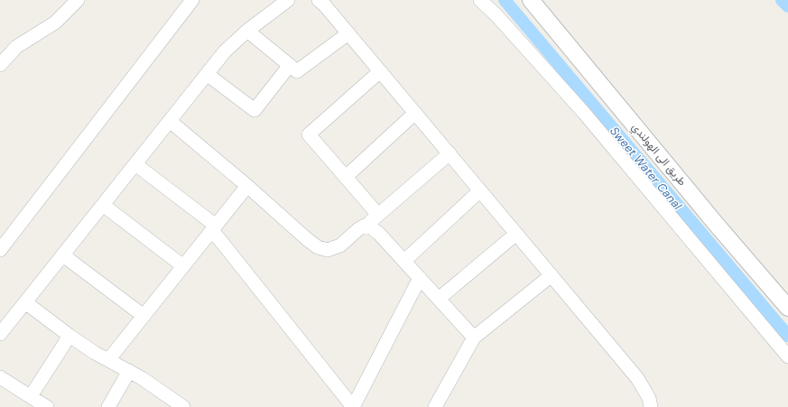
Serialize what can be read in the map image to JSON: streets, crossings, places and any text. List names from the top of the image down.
{
  "streets": {
    "street": ["طريق الى الهولندي"]
  },
  "water": ["Sweet Water Canal"]
}
